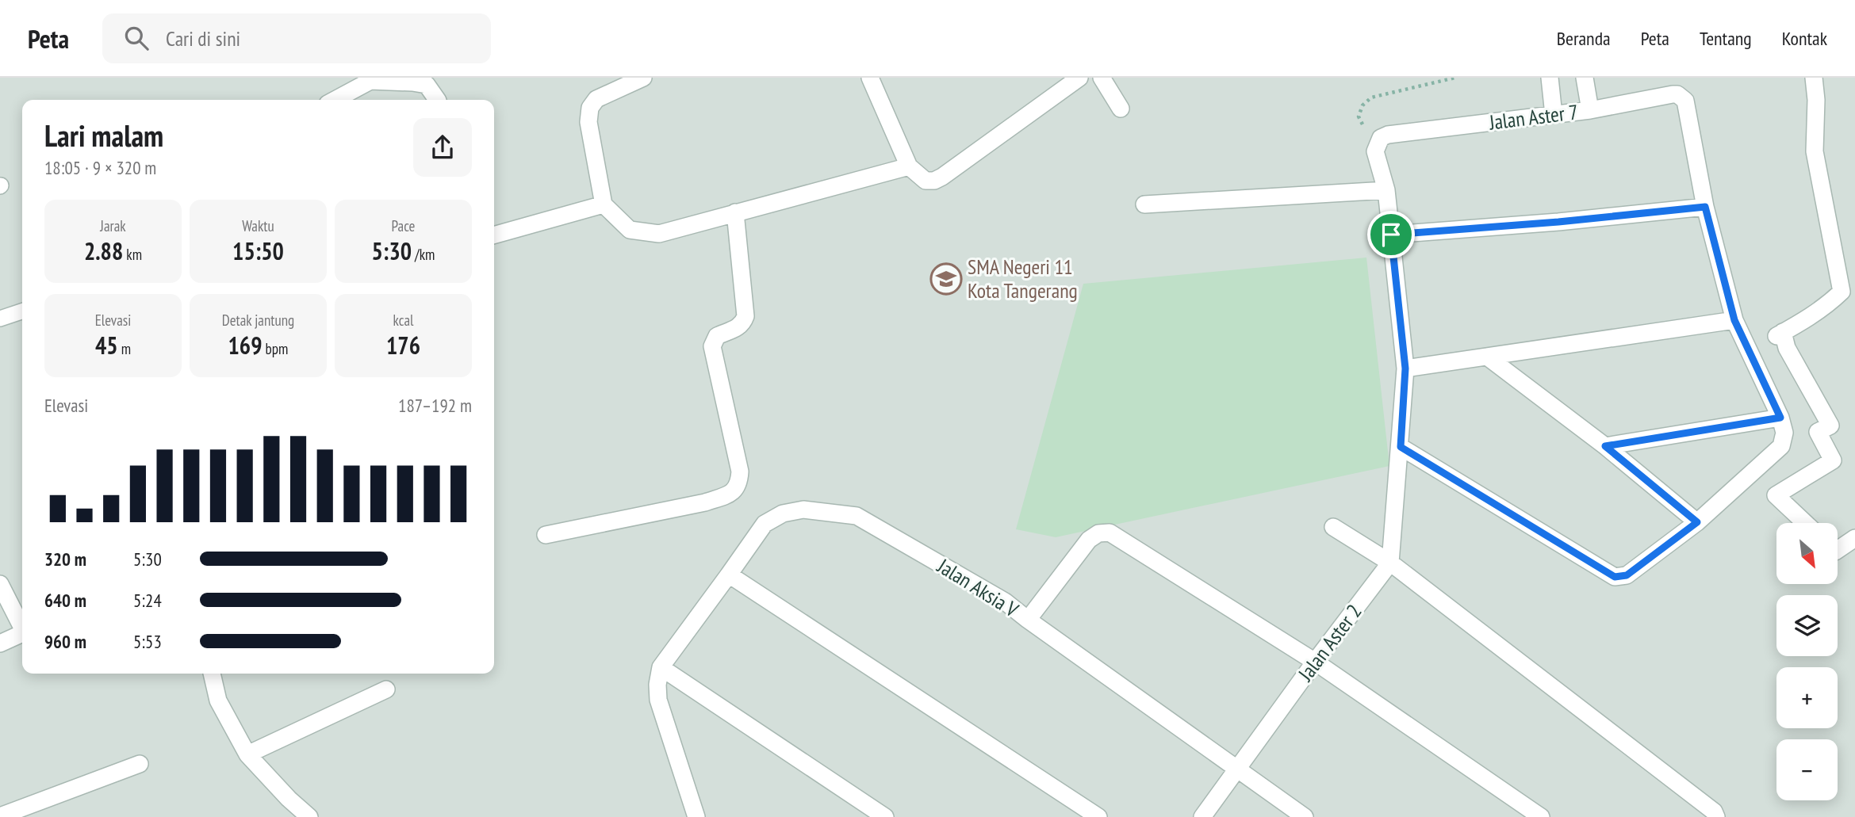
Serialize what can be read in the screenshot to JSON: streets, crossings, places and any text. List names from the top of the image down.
{
  "streets": {
    "street": ["Jalan Aster 7", "Jalan Aksia V", "Jalan Aster 2"]
  },
  "crossings": [
    ["Jalan Aksia V", "Jalan Aster 2"]
  ],
  "places": {
    "school or university": ["SMA Negeri 11 Kota Tangerang"]
  },
  "north": "bottom right",
  "page": {
    "header": "Peta",
    "search": "Cari di sini",
    "nav": [
      "Beranda",
      "Peta",
      "Tentang",
      "Kontak"
    ],
    "heading": ["Lari malam", "18:05 · 9 × 320 m"],
    "stats": [
      ["Jarak", "2.88 km"],
      ["Waktu", "15:50"],
      ["Pace", "5:30 /km"],
      ["Elevasi", "45 m"],
      ["Detak jantung", "169 bpm"],
      ["kcal", "176"]
    ],
    "chart": ["Elevasi", "187–192 m"],
    "map_buttons": ["+", "−"],
    "list": [
      {
        "name": "320 m",
        "note": "5:30"
      },
      {
        "name": "640 m",
        "note": "5:24"
      },
      {
        "name": "960 m",
        "note": "5:53"
      }
    ]
  }
}
